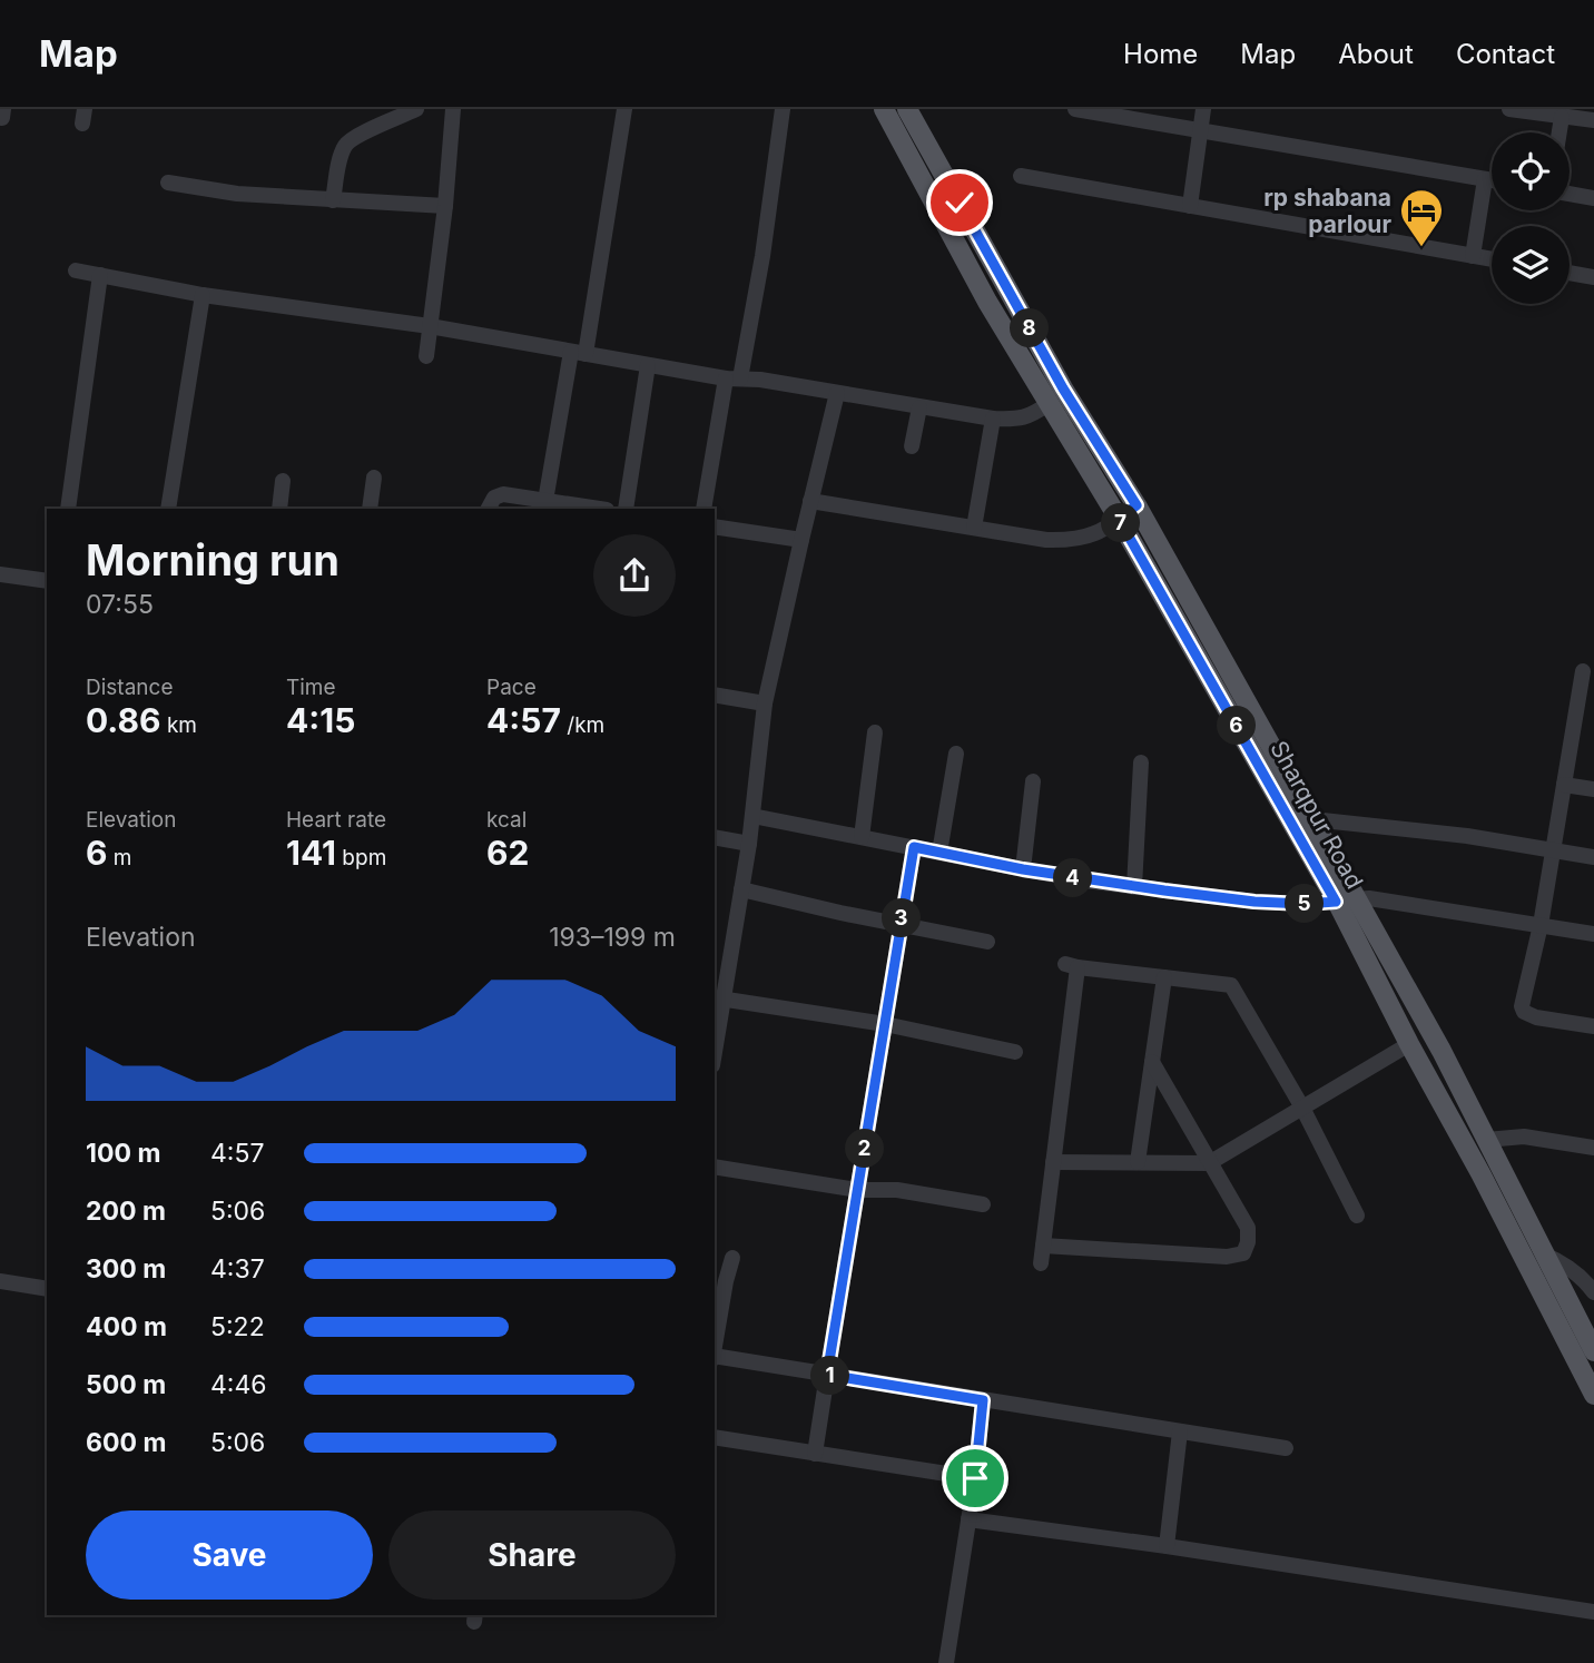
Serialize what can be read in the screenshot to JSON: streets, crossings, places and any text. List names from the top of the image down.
{
  "streets": {
    "main road": ["Sharqpur Road"]
  },
  "places": {
    "hotel": ["rp shabana parlour"]
  },
  "page": {
    "header": "Map",
    "nav": [
      "Home",
      "Map",
      "About",
      "Contact"
    ],
    "pins": [
      "8",
      "7",
      "6",
      "4",
      "5",
      "3",
      "2",
      "1"
    ],
    "heading": ["Morning run", "07:55"],
    "stats": [
      ["Distance", "0.86 km"],
      ["Time", "4:15"],
      ["Pace", "4:57 /km"],
      ["Elevation", "6 m"],
      ["Heart rate", "141 bpm"],
      ["kcal", "62"]
    ],
    "chart": ["Elevation", "193–199 m"],
    "list": [
      {
        "name": "100 m",
        "note": "4:57"
      },
      {
        "name": "200 m",
        "note": "5:06"
      },
      {
        "name": "300 m",
        "note": "4:37"
      },
      {
        "name": "400 m",
        "note": "5:22"
      },
      {
        "name": "500 m",
        "note": "4:46"
      },
      {
        "name": "600 m",
        "note": "5:06"
      }
    ],
    "buttons": ["Save", "Share"]
  }
}
